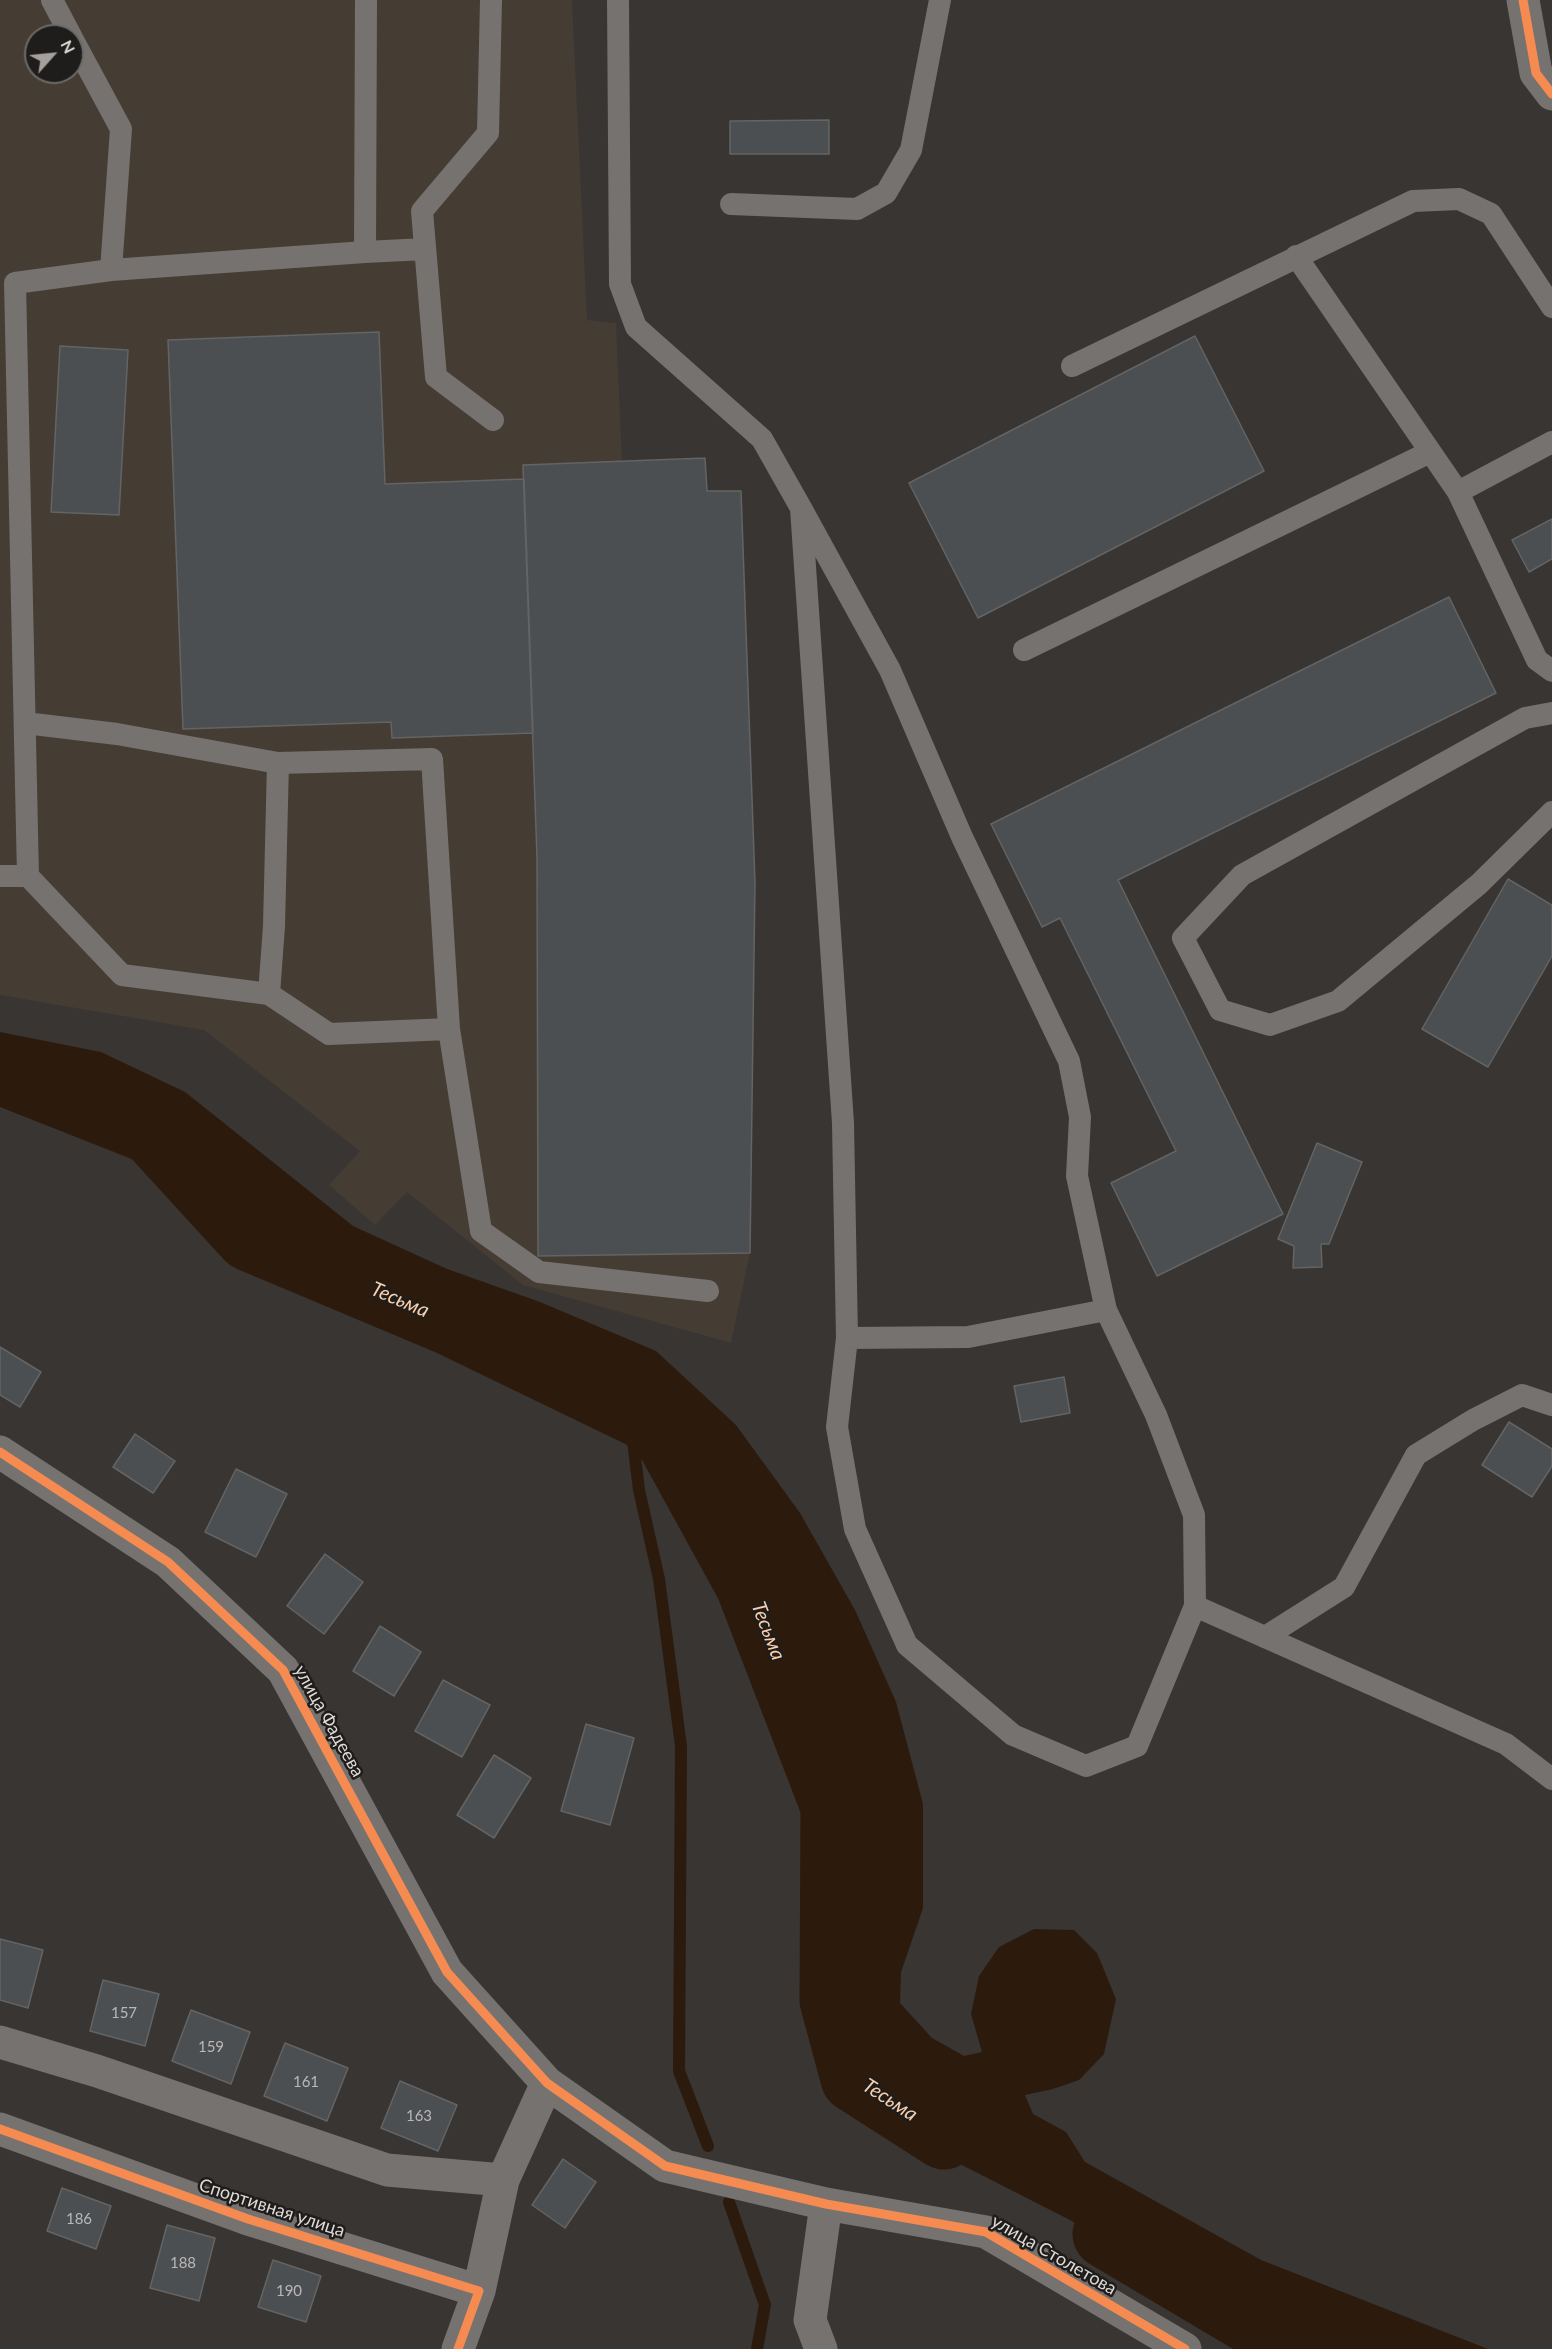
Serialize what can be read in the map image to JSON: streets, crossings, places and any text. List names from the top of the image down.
{
  "streets": {
    "street": ["улица Фадеева", "Спортивная улица", "улица Столетова"]
  },
  "crossings": [
    ["улица Фадеева", "улица Столетова"]
  ],
  "water": ["Тесьма"],
  "house_numbers": [
    "157",
    "159",
    "161",
    "163",
    "186",
    "188",
    "190"
  ],
  "north": "top right"
}
